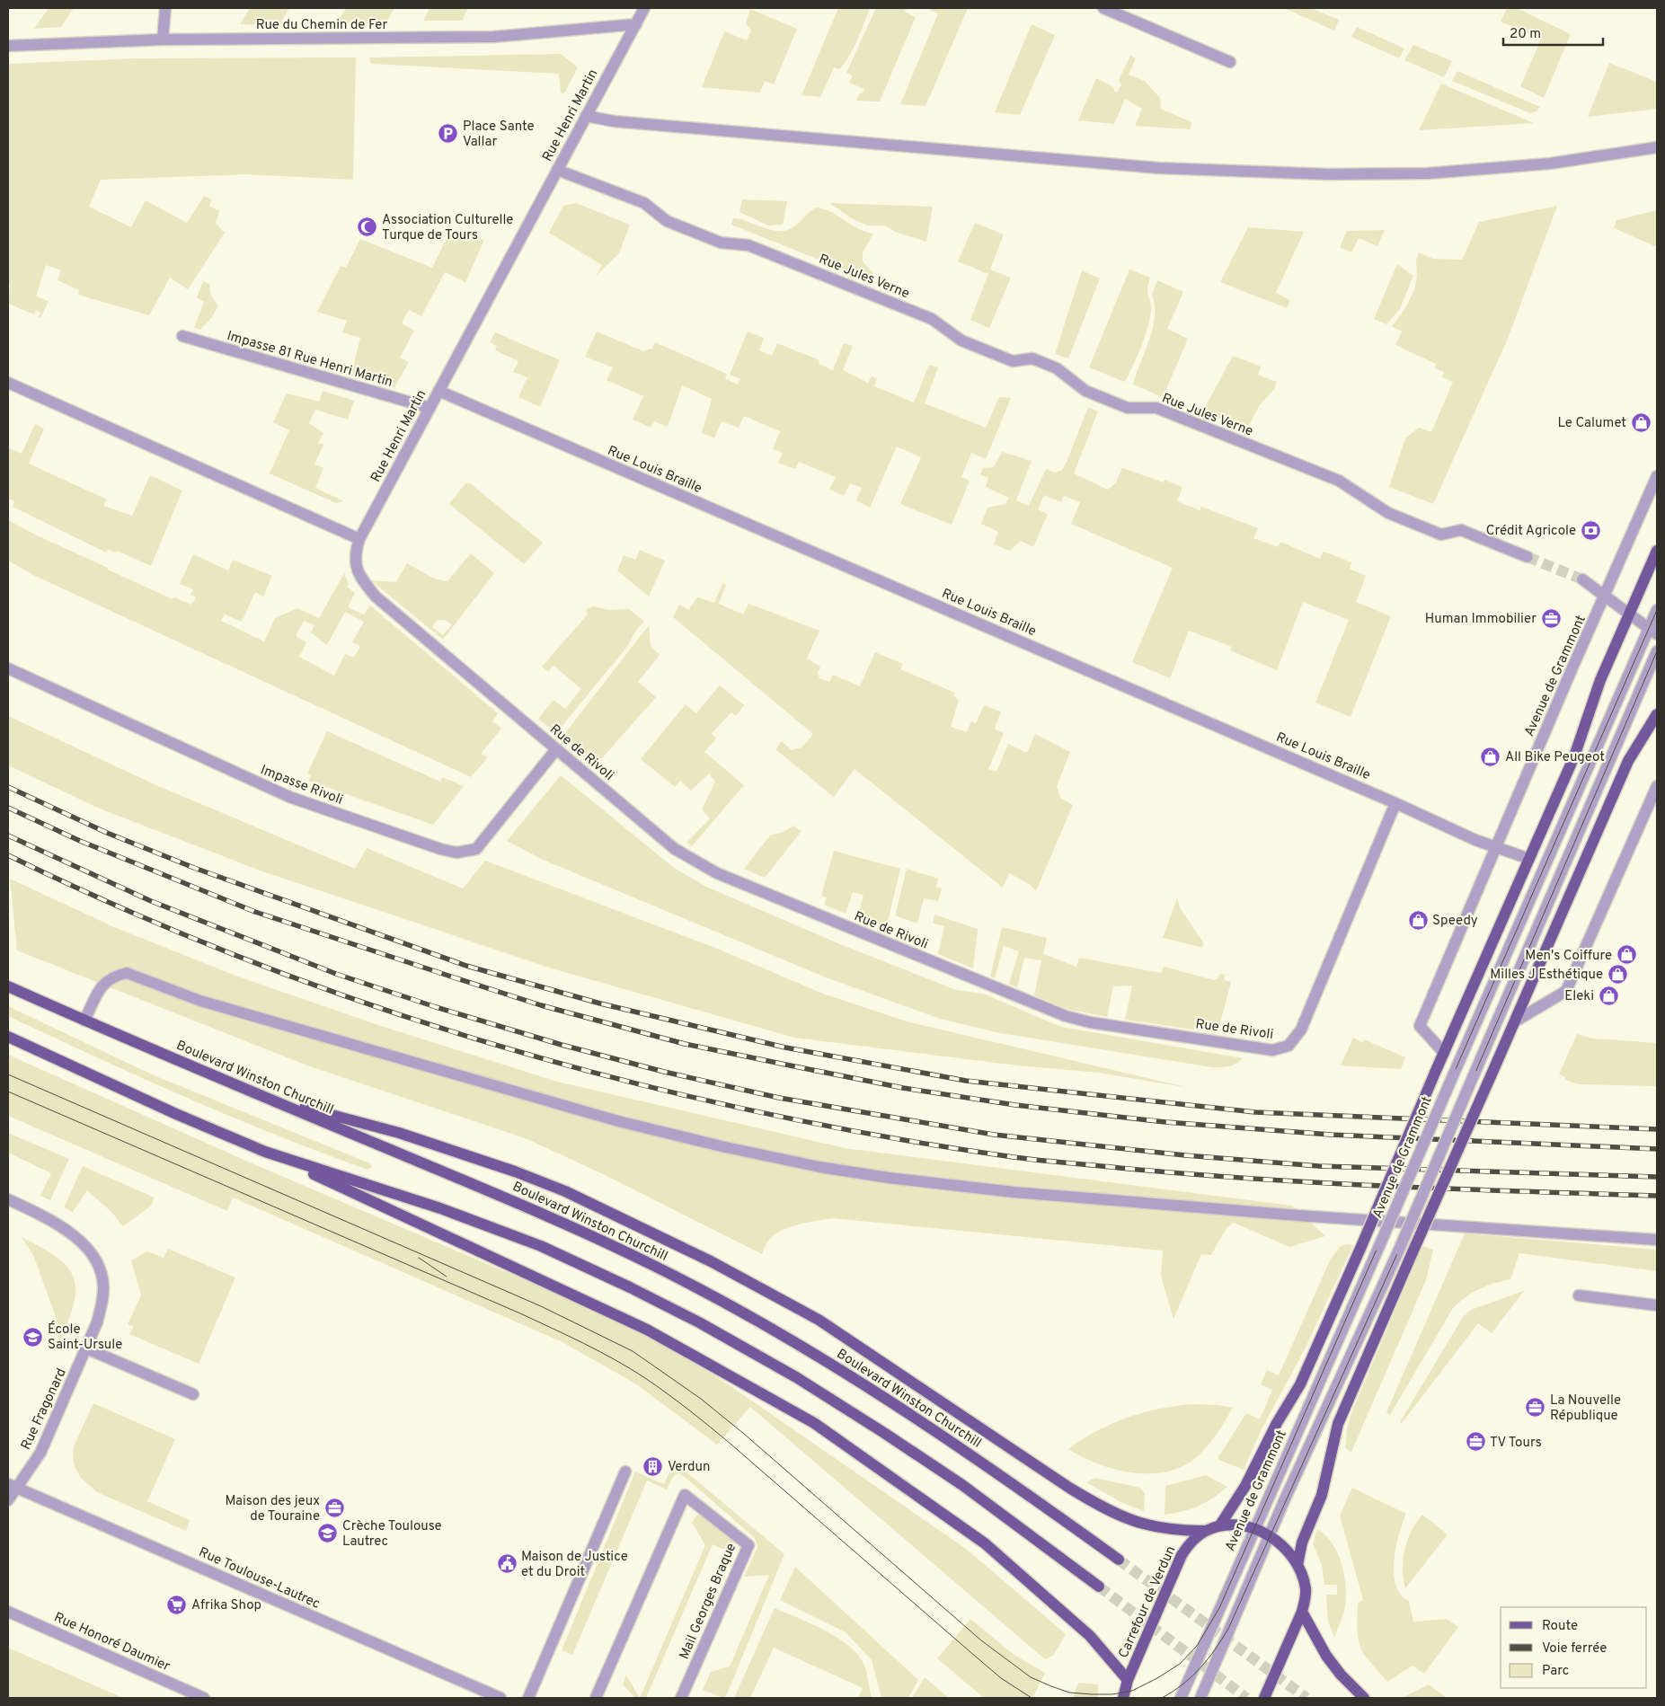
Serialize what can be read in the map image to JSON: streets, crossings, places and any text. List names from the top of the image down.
{
  "streets": {
    "main road": ["Avenue de Grammont", "Boulevard Winston Churchill", "Carrefour de Verdun"],
    "street": [
      "Rue du Chemin de Fer",
      "Rue Henri Martin",
      "Rue Jules Verne",
      "Impasse 81 Rue Henri Martin",
      "Rue Louis Braille",
      "Rue de Rivoli",
      "Impasse Rivoli",
      "Rue Fragonard",
      "Rue Toulouse-Lautrec",
      "Mail Georges Braque",
      "Rue Honoré Daumier"
    ]
  },
  "crossings": [
    ["Rue du Chemin de Fer", "Rue Henri Martin"],
    ["Rue Henri Martin", "Rue Jules Verne"],
    ["Rue Henri Martin", "Impasse 81 Rue Henri Martin"],
    ["Rue Henri Martin", "Rue Louis Braille"],
    ["Rue Henri Martin", "Rue de Rivoli"],
    ["Rue Louis Braille", "Avenue de Grammont"],
    ["Rue Louis Braille", "Rue de Rivoli"],
    ["Avenue de Grammont", "Carrefour de Verdun"],
    ["Rue de Rivoli", "Impasse Rivoli"],
    ["Rue Fragonard", "Rue Toulouse-Lautrec"]
  ],
  "places": {
    "parking": ["Place Sante Vallar"],
    "mosque": ["Association Culturelle Turque de Tours"],
    "shop": [
      "Le Calumet",
      "All Bike Peugeot",
      "Speedy",
      "Men's Coiffure",
      "Milles J Esthétique",
      "Eleki"
    ],
    "bank": ["Crédit Agricole"],
    "office": [
      "Human Immobilier",
      "La Nouvelle République",
      "TV Tours",
      "Maison des jeux de Touraine"
    ],
    "school or university": ["École Saint-Ursule", "Crèche Toulouse Lautrec"],
    "building": ["Verdun"],
    "public building": ["Maison de Justice et du Droit"],
    "supermarket": ["Afrika Shop"]
  },
  "legend": ["Route", "Voie ferrée", "Parc"],
  "scale_bar": "20 m"
}
